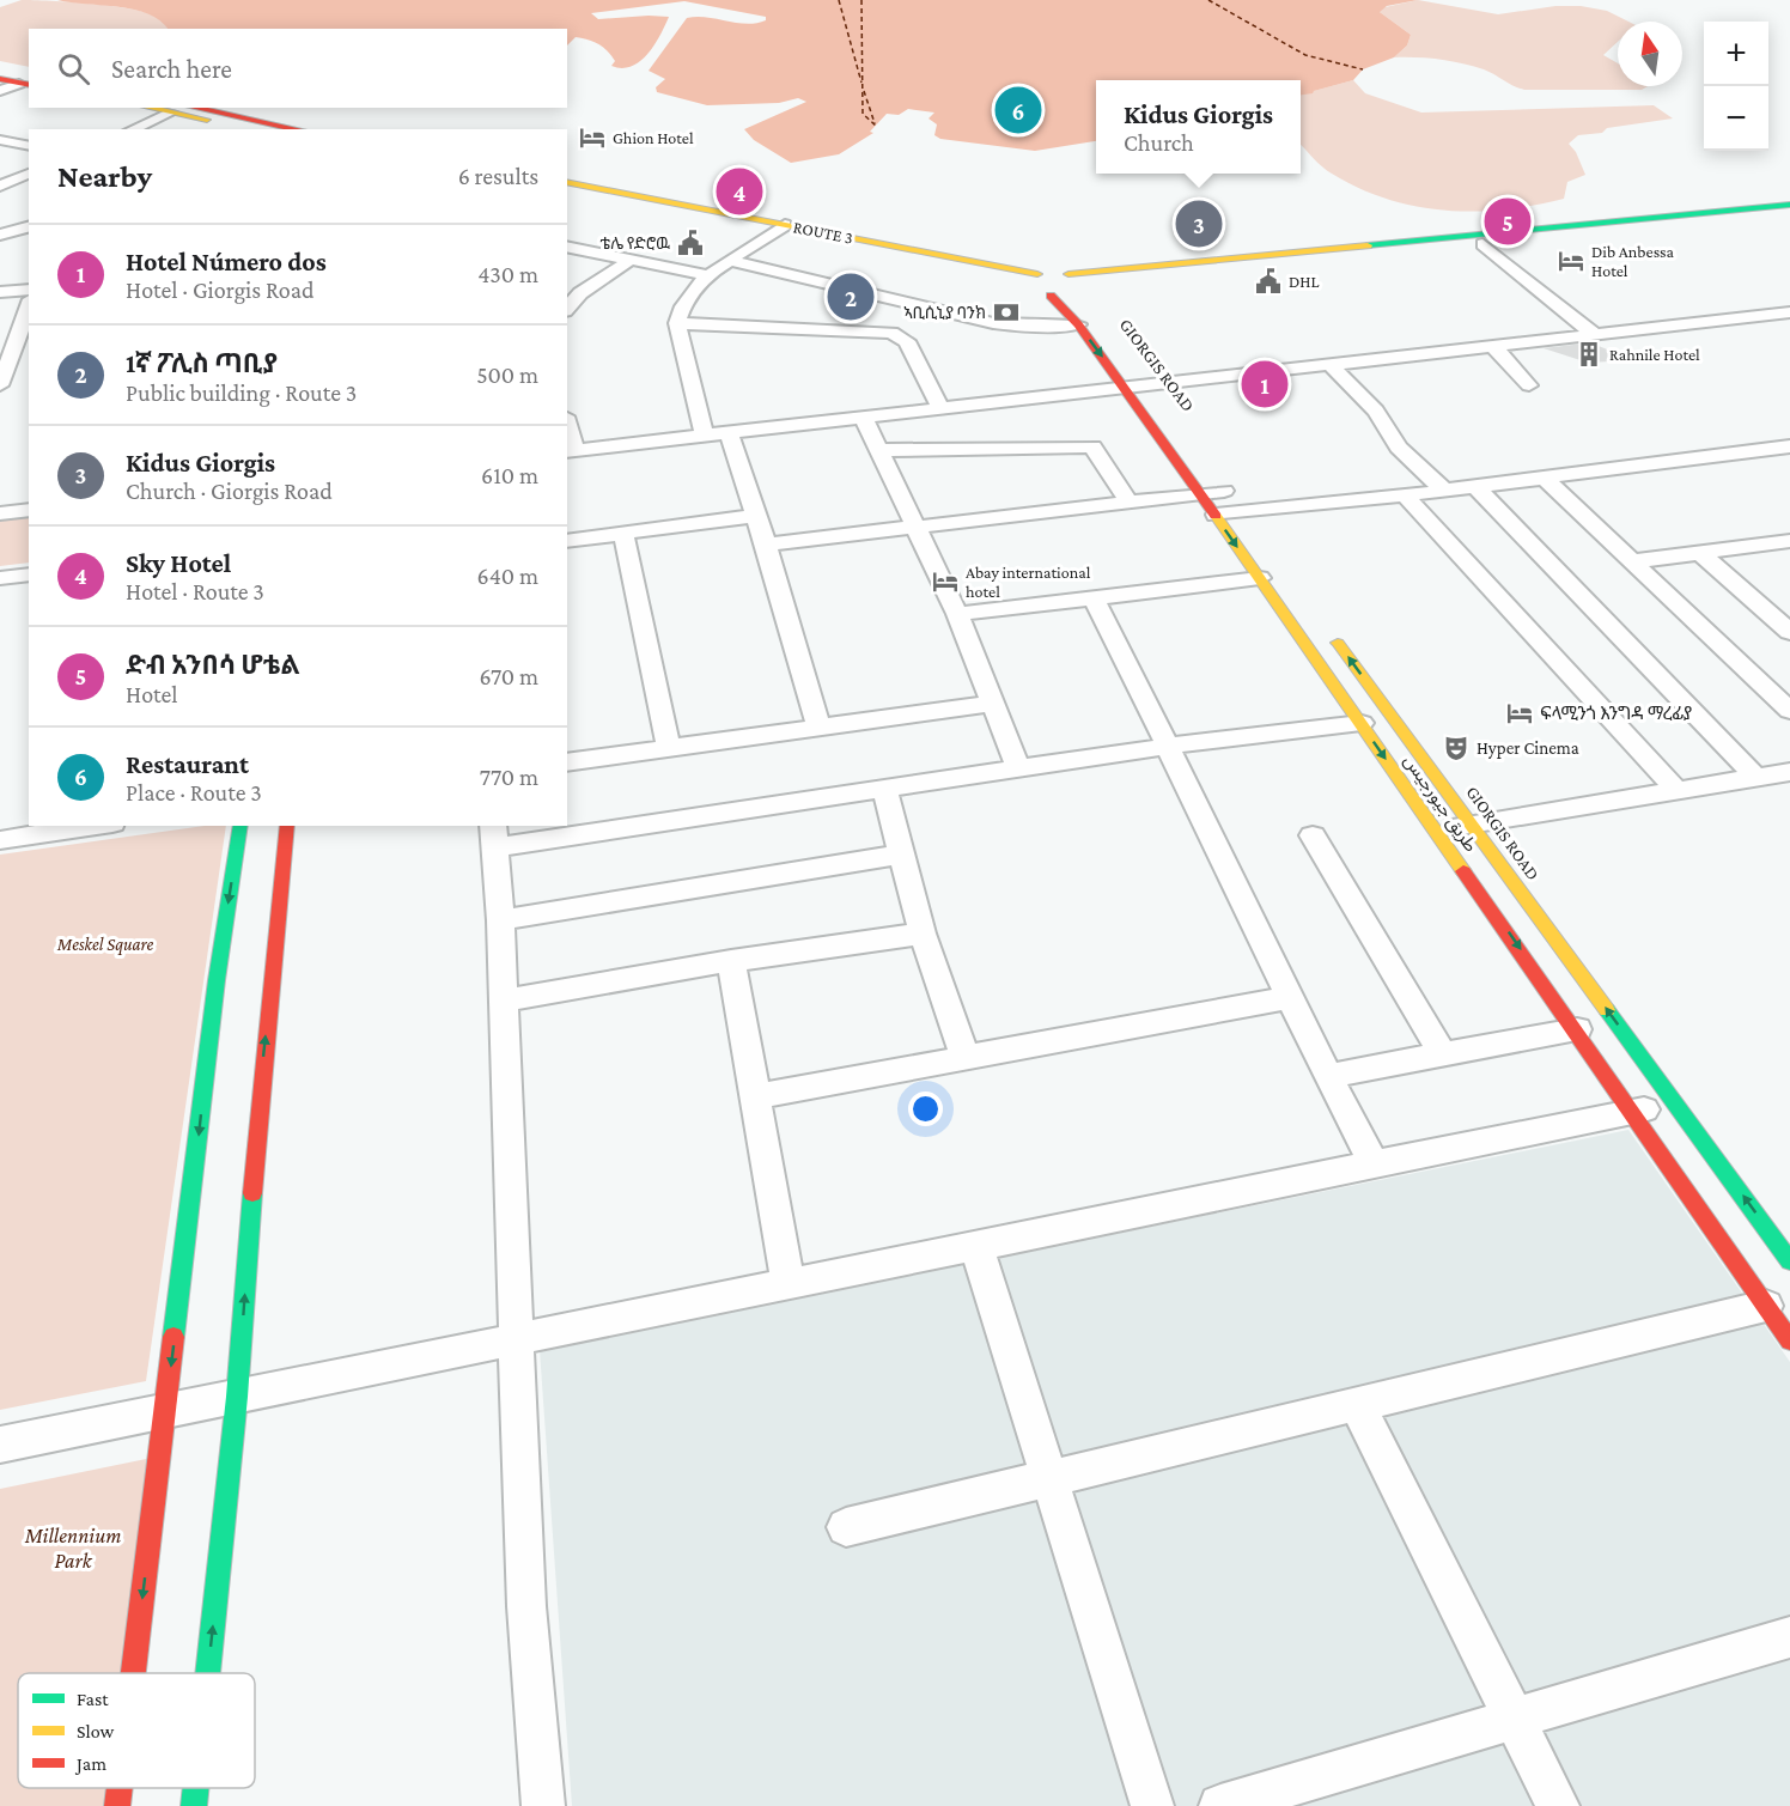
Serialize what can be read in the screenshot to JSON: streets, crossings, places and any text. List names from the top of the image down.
{
  "streets": {
    "main road": ["ROUTE 3", "GIORGIS ROAD", "طريق جيورجيس"]
  },
  "one_way": ["GIORGIS ROAD", "طريق جيورجيس"],
  "parks": ["Meskel Square", "Millennium Park"],
  "places": {
    "hotel": [
      "Ghion Hotel",
      "Dib Anbessa Hotel",
      "Abay international hotel",
      "ፍላሚንጎ እንግዳ ማረፊያ"
    ],
    "public building": ["ቴሌ የድሮዉ", "DHL"],
    "bank": ["ኣቢሲኒያ ባንክ"],
    "building": ["Rahnile Hotel"],
    "theatre": ["Hyper Cinema"]
  },
  "legend": ["Fast", "Slow", "Jam"],
  "north": "top",
  "page": {
    "map_buttons": ["+", "−"],
    "search": "Search here",
    "popup": ["Kidus Giorgis", "Church"],
    "pins": [
      "6",
      "4",
      "5",
      "3",
      "2",
      "1"
    ],
    "heading": ["Nearby", "6 results"],
    "list": [
      {
        "mark": "1",
        "name": "Hotel Número dos",
        "note": "Hotel · Giorgis Road",
        "value": "430 m"
      },
      {
        "mark": "2",
        "name": "1ኛ ፖሊስ ጣቢያ",
        "note": "Public building · Route 3",
        "value": "500 m"
      },
      {
        "mark": "3",
        "name": "Kidus Giorgis",
        "note": "Church · Giorgis Road",
        "value": "610 m"
      },
      {
        "mark": "4",
        "name": "Sky Hotel",
        "note": "Hotel · Route 3",
        "value": "640 m"
      },
      {
        "mark": "5",
        "name": "ድብ አንበሳ ሆቴል",
        "note": "Hotel",
        "value": "670 m"
      },
      {
        "mark": "6",
        "name": "Restaurant",
        "note": "Place · Route 3",
        "value": "770 m"
      }
    ]
  }
}
